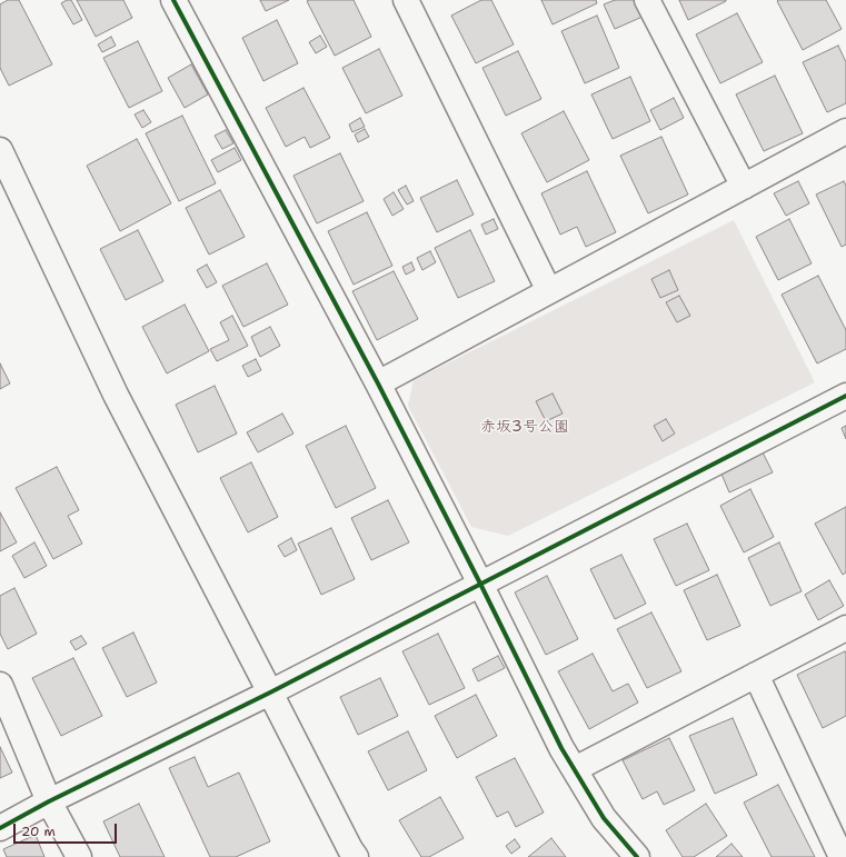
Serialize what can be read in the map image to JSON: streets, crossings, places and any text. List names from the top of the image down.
{
  "parks": ["赤坂3号公園"],
  "scale_bar": "20 m"
}
